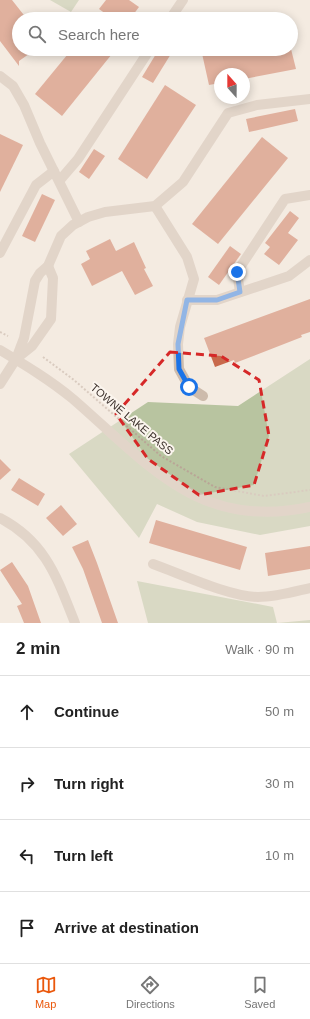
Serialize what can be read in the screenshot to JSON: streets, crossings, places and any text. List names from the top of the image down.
{
  "streets": {
    "path": ["TOWNE LAKE PASS"]
  },
  "north": "top",
  "page": {
    "search": "Search here",
    "heading": ["2 min", "Walk · 90 m"],
    "list": [
      ["Continue", "50 m"],
      ["Turn right", "30 m"],
      ["Turn left", "10 m"],
      "Arrive at destination"
    ],
    "nav": ["Map", "Directions", "Saved"]
  }
}
